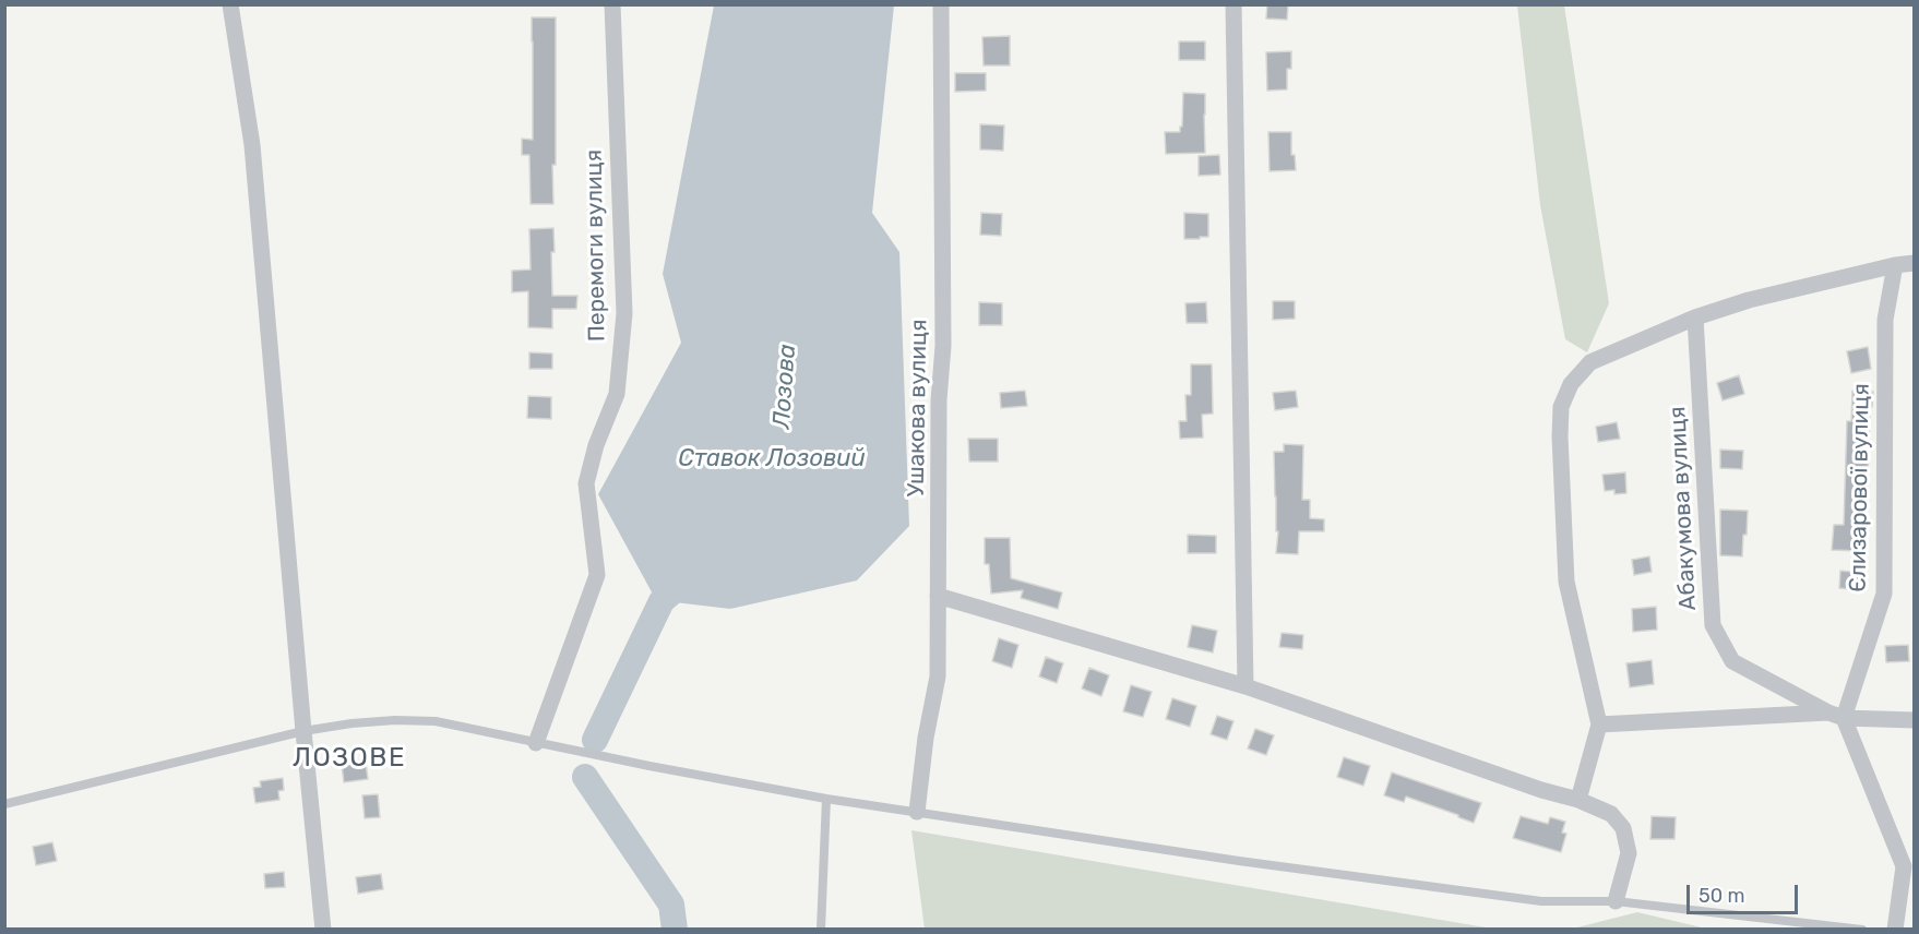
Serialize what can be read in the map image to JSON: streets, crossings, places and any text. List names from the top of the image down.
{
  "streets": {
    "street": [
      "Перемоги вулиця",
      "Ушакова вулиця",
      "Єлизарової вулиця",
      "Абакумова вулиця"
    ]
  },
  "crossings": [
    ["Єлизарової вулиця", "Абакумова вулиця"]
  ],
  "districts": ["ЛОЗОВЕ"],
  "water": ["Лозова", "Ставок Лозовий"],
  "scale_bar": "50 m"
}
